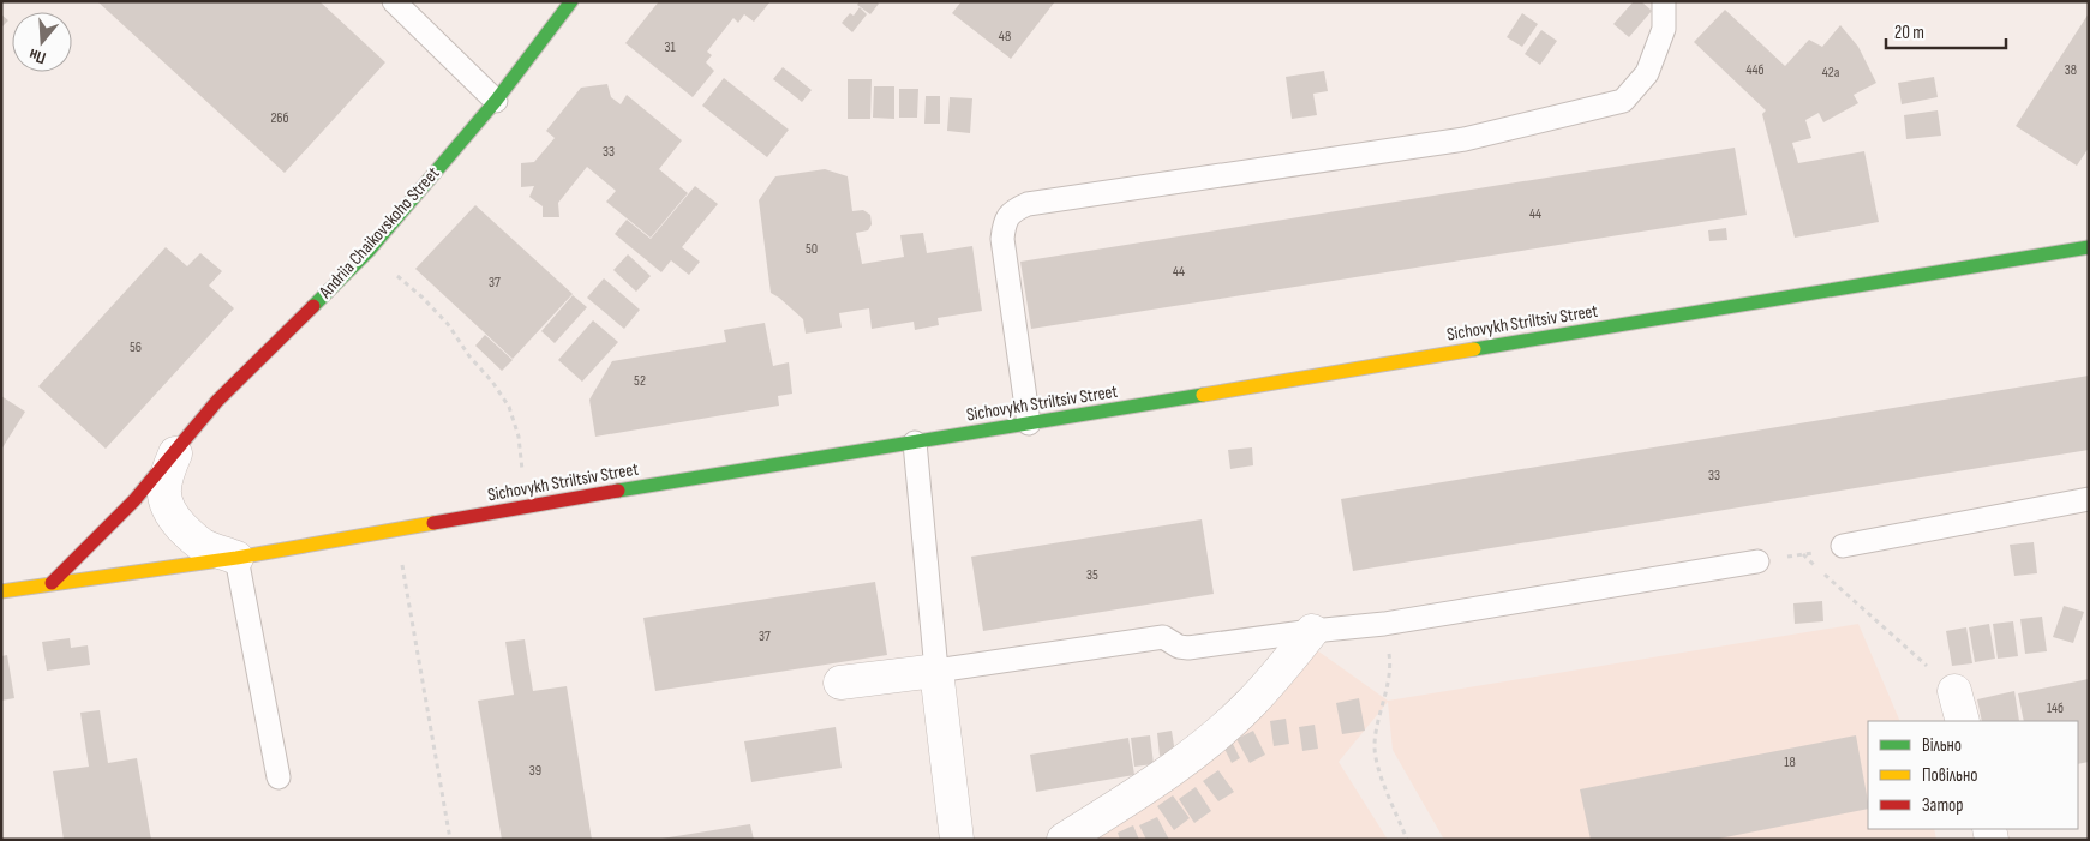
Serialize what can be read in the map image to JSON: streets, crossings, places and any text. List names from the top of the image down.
{
  "streets": {
    "street": ["Andriia Chaikovskoho Street", "Sichovykh Striltsiv Street"]
  },
  "crossings": [
    ["Andriia Chaikovskoho Street", "Sichovykh Striltsiv Street"]
  ],
  "house_numbers": [
    "48",
    "31",
    "44б",
    "38",
    "42а",
    "26б",
    "33",
    "44",
    "50",
    "44",
    "37",
    "56",
    "52",
    "33",
    "35",
    "37",
    "14б",
    "18",
    "39"
  ],
  "legend": ["Вільно", "Повільно", "Затор"],
  "scale_bar": "20 m",
  "north": "bottom"
}
